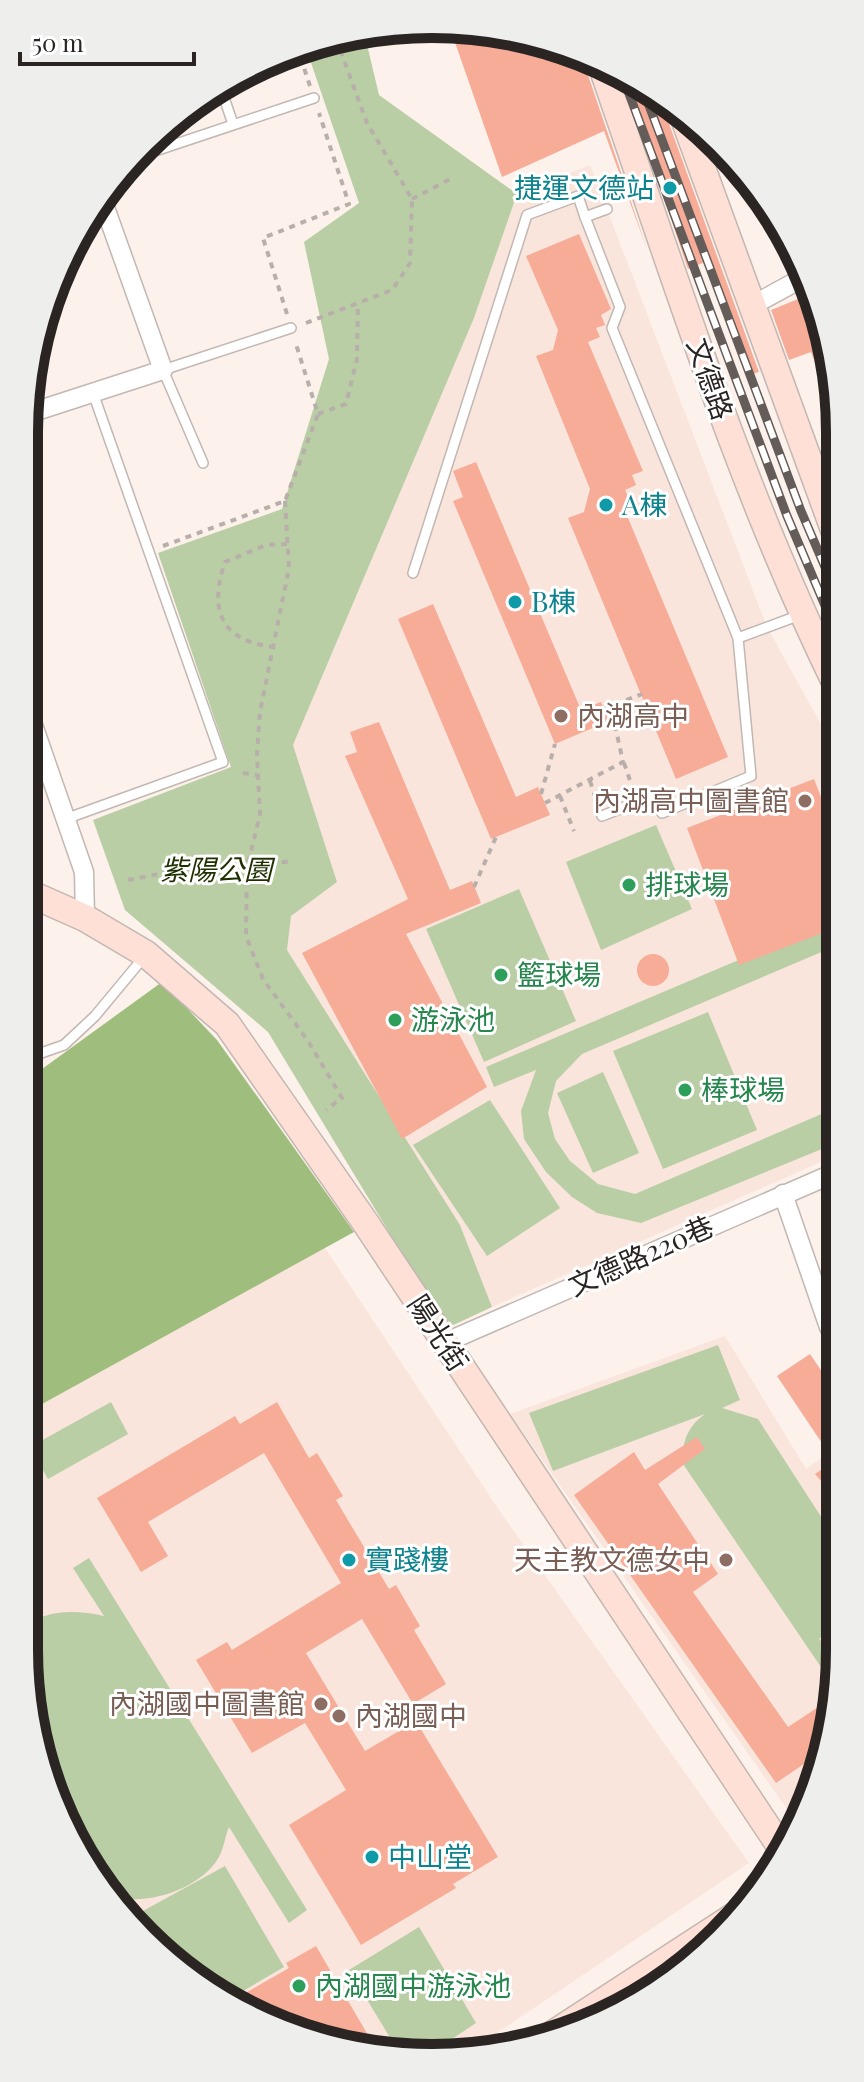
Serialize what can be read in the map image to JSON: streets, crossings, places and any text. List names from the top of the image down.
{
  "streets": {
    "main road": ["文德路", "陽光街"],
    "street": ["文德路220巷"]
  },
  "crossings": [
    ["文德路220巷", "陽光街"]
  ],
  "parks": ["紫陽公園"],
  "places": [
    "捷運文德站",
    "A棟",
    "B棟",
    "內湖高中",
    "內湖高中圖書館",
    "排球場",
    "籃球場",
    "游泳池",
    "棒球場",
    "實踐樓",
    "天主教文德女中",
    "內湖國中圖書館",
    "內湖國中",
    "中山堂",
    "內湖國中游泳池"
  ],
  "scale_bar": "50 m"
}
